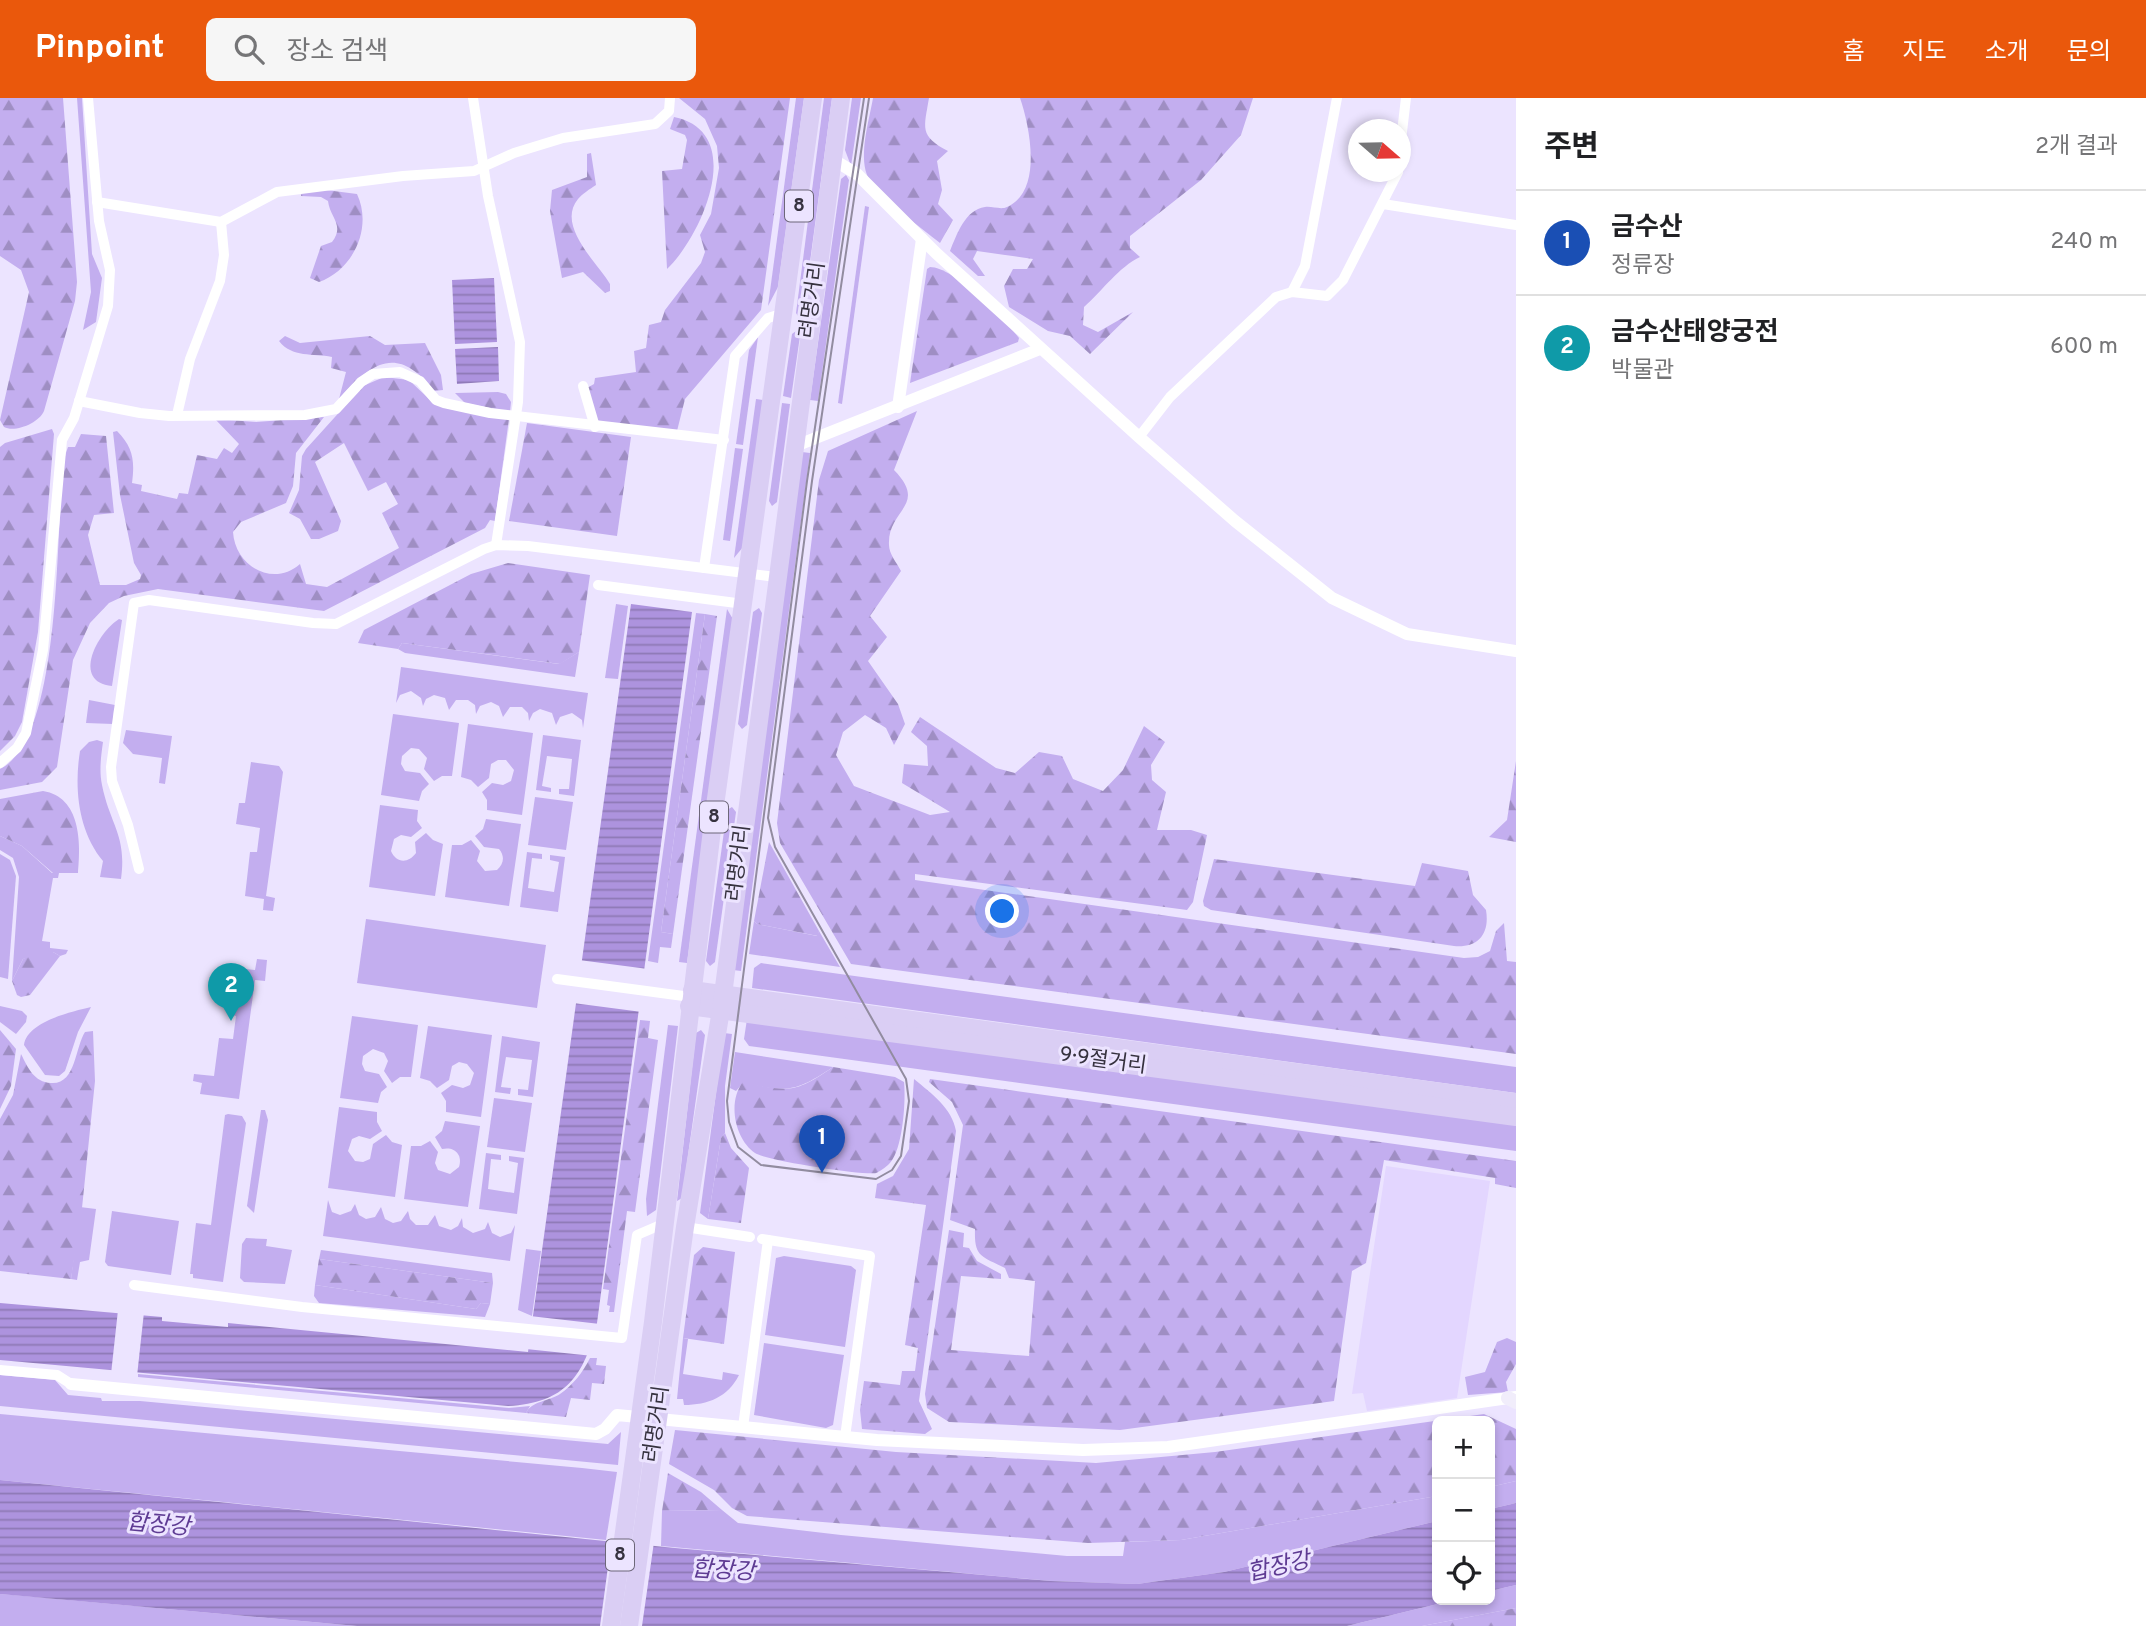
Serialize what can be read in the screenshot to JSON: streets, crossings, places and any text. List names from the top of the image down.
{
  "streets": {
    "highway": ["8", "려명거리", "9·9절거리"]
  },
  "crossings": [
    ["려명거리", "9·9절거리"]
  ],
  "water": ["합장강"],
  "north": "right",
  "page": {
    "header": "Pinpoint",
    "search": "장소 검색",
    "nav": [
      "홈",
      "지도",
      "소개",
      "문의"
    ],
    "heading": ["주변", "2개 결과"],
    "list": [
      {
        "mark": "1",
        "name": "금수산",
        "note": "정류장",
        "value": "240 m"
      },
      {
        "mark": "2",
        "name": "금수산태양궁전",
        "note": "박물관",
        "value": "600 m"
      }
    ],
    "pins": ["2", "1"],
    "map_buttons": ["+", "−"]
  }
}
